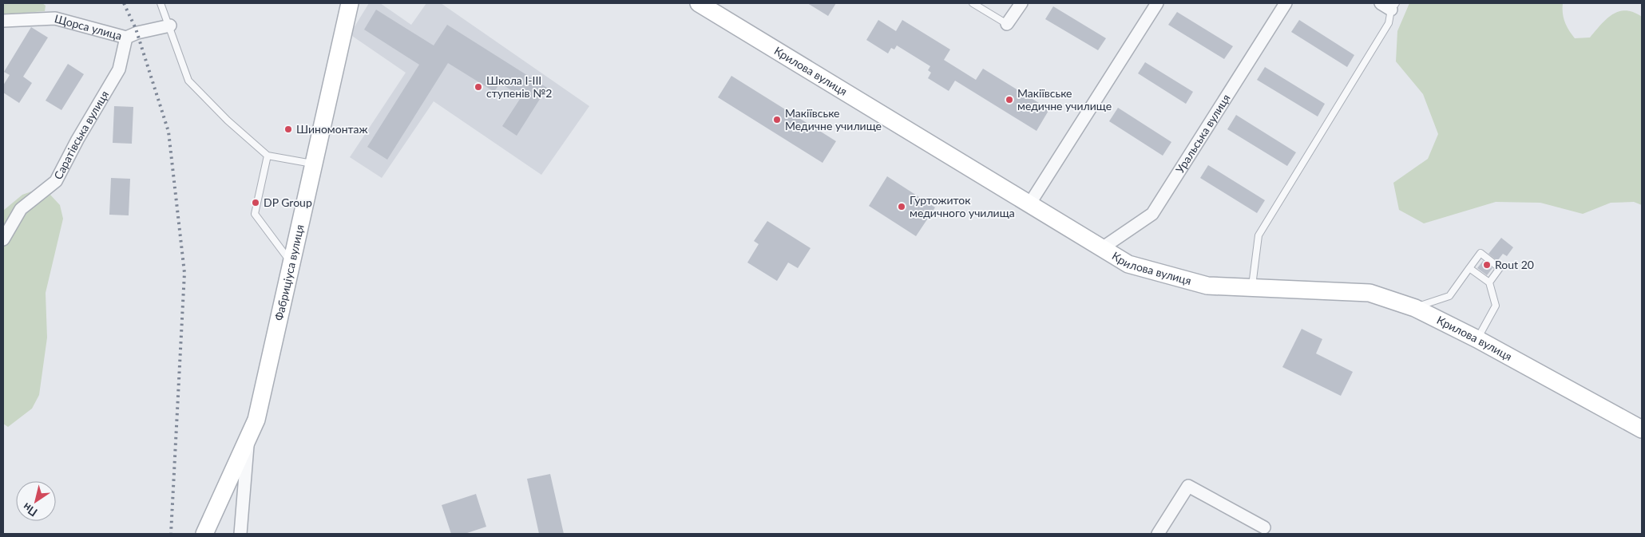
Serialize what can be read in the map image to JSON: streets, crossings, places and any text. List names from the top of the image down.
{
  "streets": {
    "main road": ["Крилова вулиця", "Фабриціуса вулиця"],
    "street": ["Щорса улица", "Уральська вулиця", "Саратівська вулиця"]
  },
  "crossings": [
    ["Щорса улица", "Саратівська вулиця"],
    ["Крилова вулиця", "Уральська вулиця"]
  ],
  "places": [
    "Школа I-III ступенів №2",
    "Макіївське медичне училище",
    "Макіївське Медичне училище",
    "Шиномонтаж",
    "DP Group",
    "Гуртожиток медичного училища",
    "Rout 20"
  ],
  "north": "bottom left"
}
